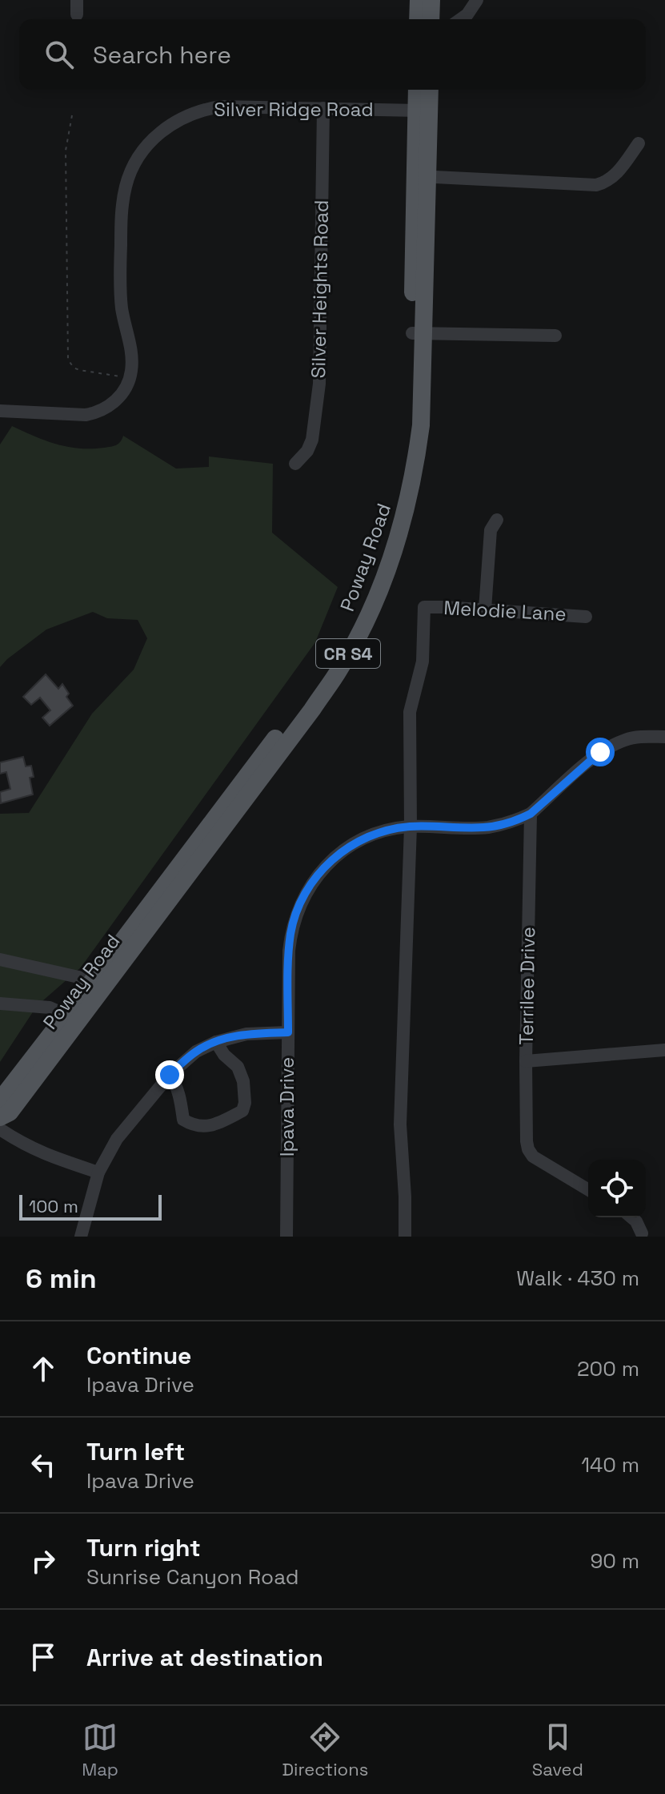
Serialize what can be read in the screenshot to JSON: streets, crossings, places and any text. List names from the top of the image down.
{
  "streets": {
    "main road": ["Poway Road", "CR S4"],
    "street": [
      "Silver Ridge Road",
      "Silver Heights Road",
      "Melodie Lane",
      "Terrilee Drive",
      "Ipava Drive"
    ]
  },
  "crossings": [
    ["Silver Ridge Road", "Silver Heights Road"],
    ["Silver Ridge Road", "Poway Road"],
    ["Melodie Lane", "Ipava Drive"],
    ["Terrilee Drive", "Ipava Drive"]
  ],
  "scale_bar": "100 m",
  "page": {
    "search": "Search here",
    "scale": "100 m",
    "heading": ["6 min", "Walk · 430 m"],
    "list": [
      ["Continue", "Ipava Drive", "200 m"],
      ["Turn left", "Ipava Drive", "140 m"],
      ["Turn right", "Sunrise Canyon Road", "90 m"],
      "Arrive at destination"
    ],
    "nav": ["Map", "Directions", "Saved"]
  }
}
